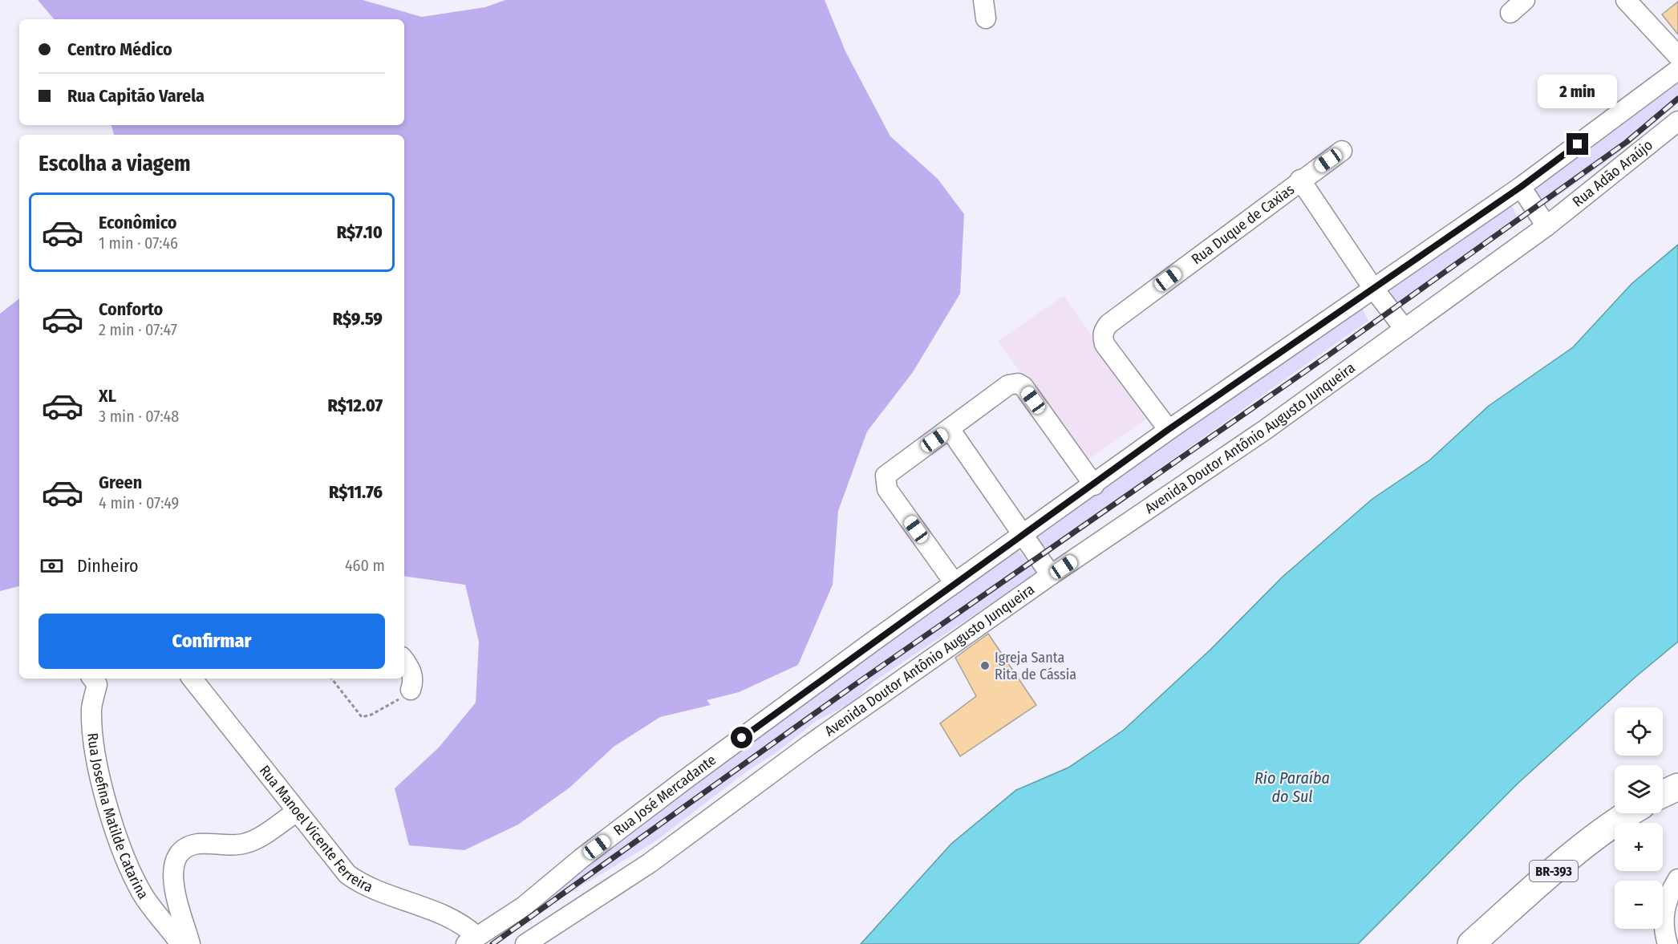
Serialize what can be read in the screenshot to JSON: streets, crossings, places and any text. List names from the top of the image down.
{
  "streets": {
    "highway": ["BR-393"],
    "street": [
      "Rua Adão Araújo",
      "Rua Duque de Caxias",
      "Avenida Doutor Antônio Augusto Junqueira",
      "Rua José Mercadante",
      "Rua Josefina Matilde Catarina",
      "Rua Manoel Vicente Ferreira"
    ]
  },
  "crossings": [
    ["Rua Adão Araújo", "Avenida Doutor Antônio Augusto Junqueira"],
    ["Rua Duque de Caxias", "Rua José Mercadante"],
    ["Rua José Mercadante", "Rua Manoel Vicente Ferreira"]
  ],
  "water": ["Rio Paraíba do Sul"],
  "places": ["Igreja Santa Rita de Cássia"],
  "page": {
    "banner": ["Centro Médico", "Rua Capitão Varela"],
    "bubble": "2 min",
    "heading": "Escolha a viagem",
    "list": [
      {
        "name": "Econômico",
        "note": "1 min · 07:46",
        "value": "R$7.10"
      },
      {
        "name": "Conforto",
        "note": "2 min · 07:47",
        "value": "R$9.59"
      },
      {
        "name": "XL",
        "note": "3 min · 07:48",
        "value": "R$12.07"
      },
      {
        "name": "Green",
        "note": "4 min · 07:49",
        "value": "R$11.76"
      }
    ],
    "pay": ["Dinheiro", "460 m"],
    "buttons": "Confirmar",
    "map_buttons": ["+", "−"]
  }
}
